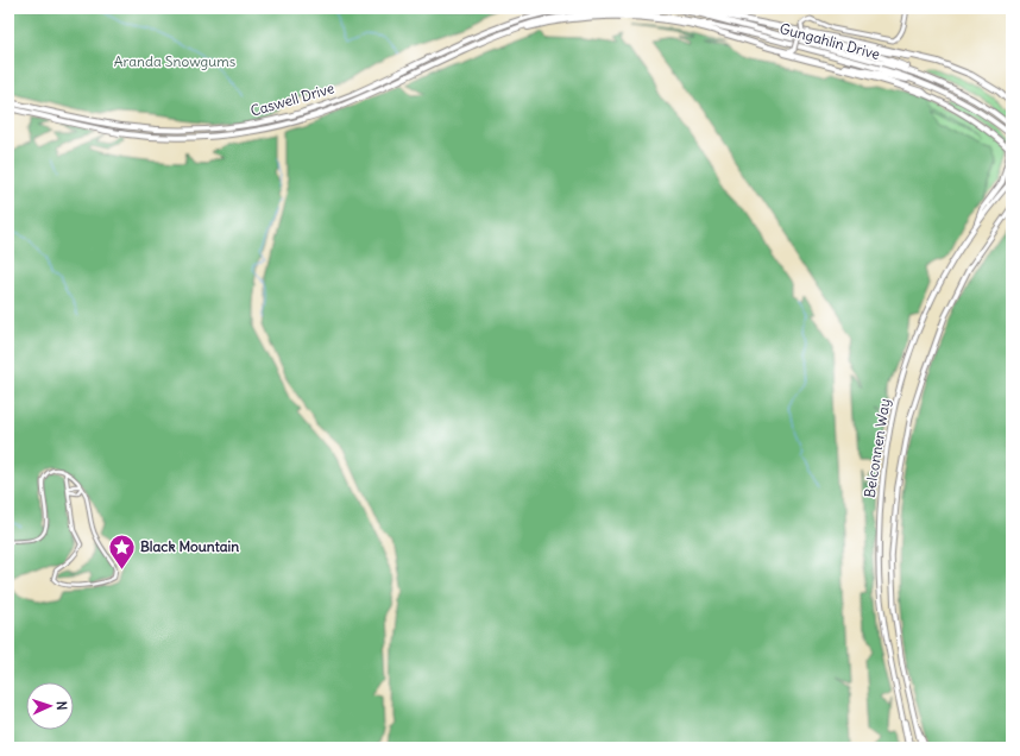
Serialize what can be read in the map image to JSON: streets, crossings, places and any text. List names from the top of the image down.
{
  "streets": {
    "highway": ["Gungahlin Drive", "Caswell Drive"],
    "main road": ["Belconnen Way"]
  },
  "crossings": [
    ["Gungahlin Drive", "Caswell Drive"]
  ],
  "parks": ["Aranda Snowgums"],
  "places": {
    "place": ["Black Mountain"]
  },
  "north": "right"
}
